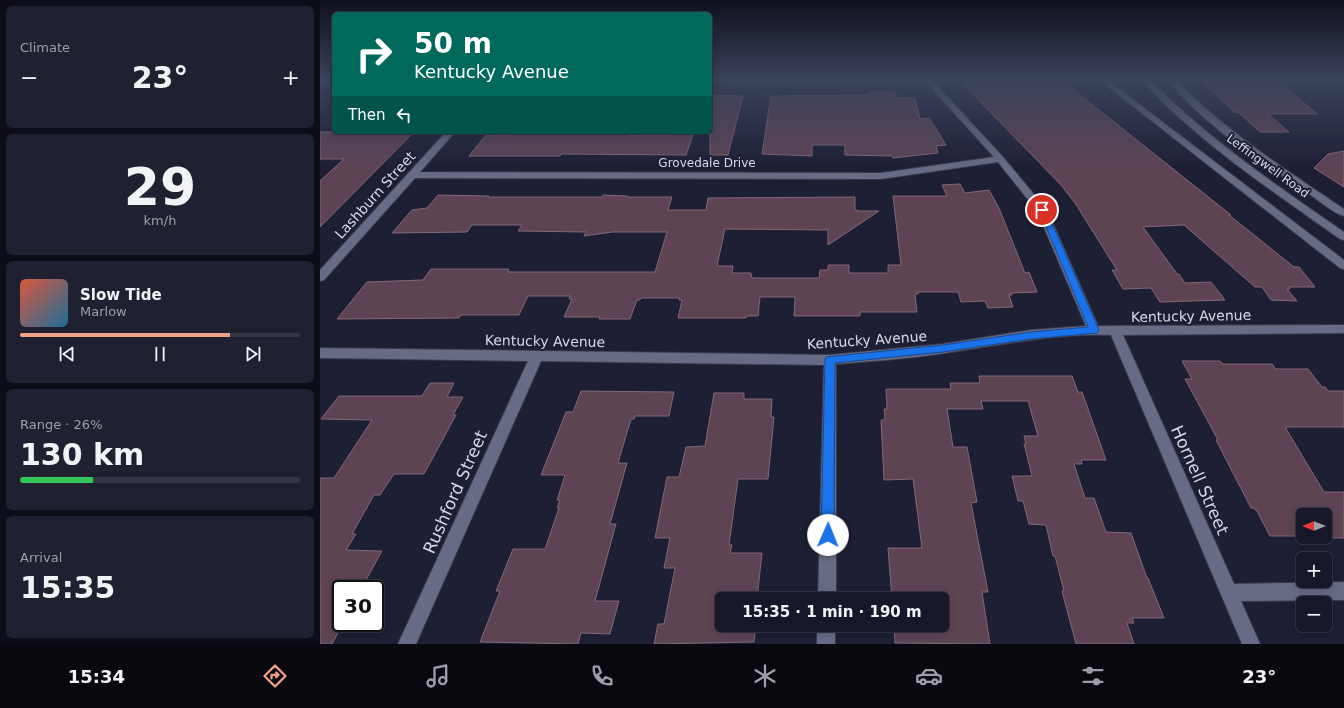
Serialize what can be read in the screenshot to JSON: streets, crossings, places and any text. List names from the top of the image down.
{
  "streets": {
    "street": [
      "Grovedale Drive",
      "Leffingwell Road",
      "Lashburn Street",
      "Kentucky Avenue",
      "Hornell Street",
      "Rushford Street"
    ]
  },
  "crossings": [
    ["Grovedale Drive", "Lashburn Street"],
    ["Kentucky Avenue", "Hornell Street"],
    ["Kentucky Avenue", "Rushford Street"]
  ],
  "north": "left",
  "page": {
    "tile": [
      "Climate",
      ["29", "km/h"],
      ["Range · 26%", "130 km"],
      ["Arrival", "15:35"]
    ],
    "turn": ["50 m", "Kentucky Avenue"],
    "heat": ["−", "23°", "+"],
    "then": "Then",
    "song": ["Slow Tide", "Marlow"],
    "map_buttons": ["+", "−"],
    "limit": "30",
    "trip": "15:35 · 1 min · 190 m",
    "tabs": ["15:34", "23°"]
  }
}
